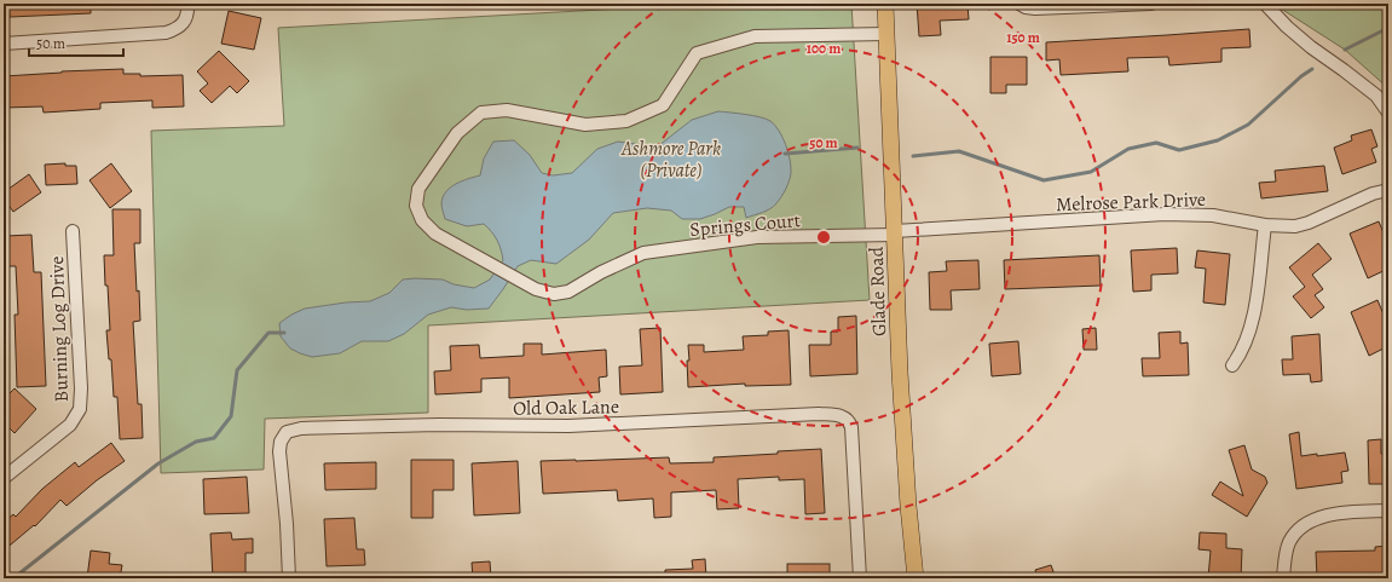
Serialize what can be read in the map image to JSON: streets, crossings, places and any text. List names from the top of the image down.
{
  "streets": {
    "main road": ["Glade Road"],
    "street": [
      "Melrose Park Drive",
      "Springs Court",
      "Burning Log Drive",
      "Old Oak Lane"
    ]
  },
  "crossings": [
    ["Melrose Park Drive", "Springs Court"],
    ["Melrose Park Drive", "Glade Road"],
    ["Springs Court", "Glade Road"]
  ],
  "parks": ["Ashmore Park (Private)"],
  "scale_bar": "50 m",
  "rings": ["150 m", "100 m", "50 m"]
}
